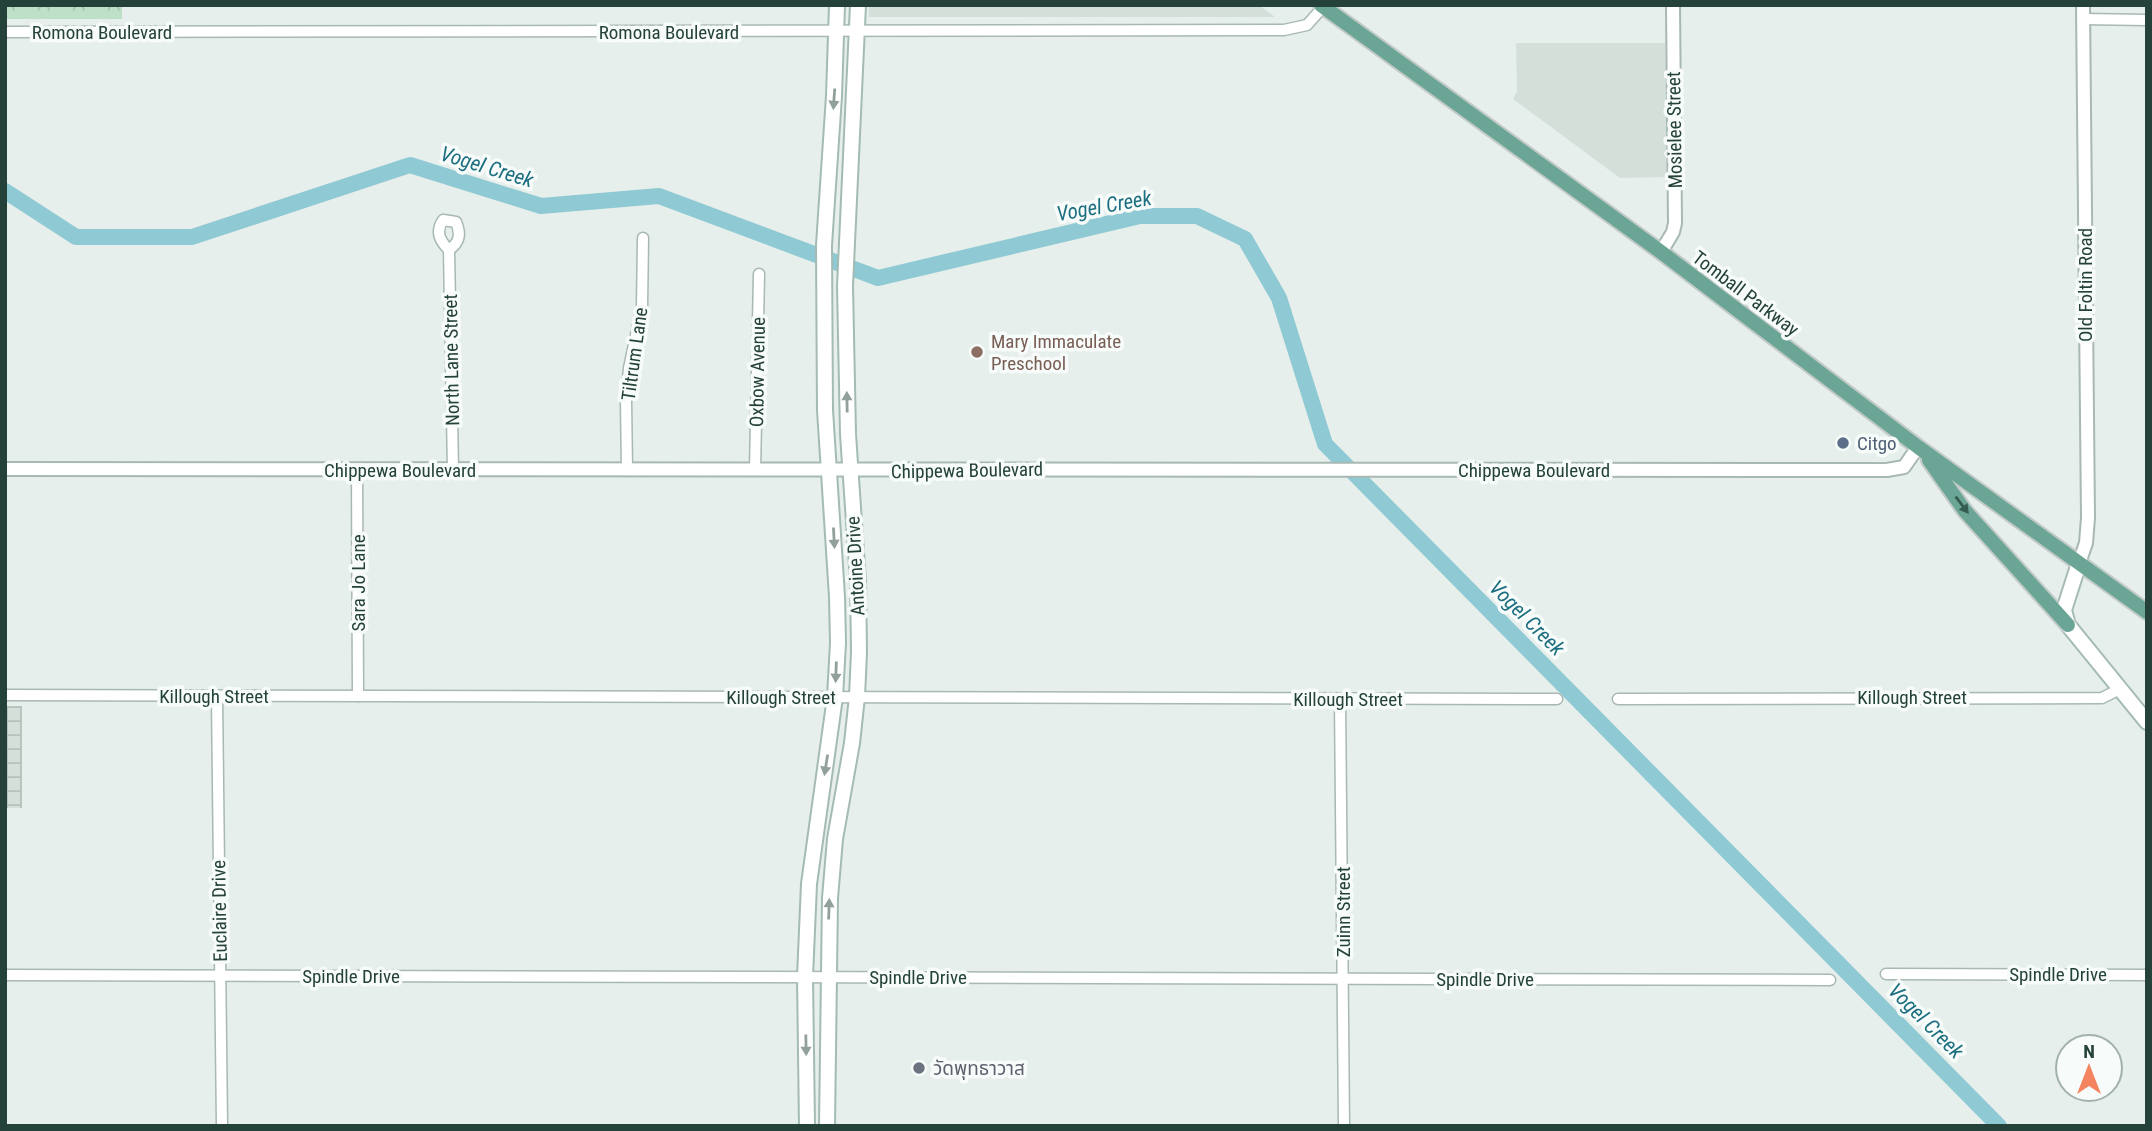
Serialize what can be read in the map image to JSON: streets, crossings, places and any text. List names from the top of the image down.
{
  "streets": {
    "main road": ["Tomball Parkway", "Antoine Drive"],
    "street": [
      "Romona Boulevard",
      "Mosielee Street",
      "Old Foltin Road",
      "Tiltrum Lane",
      "North Lane Street",
      "Oxbow Avenue",
      "Chippewa Boulevard",
      "Sara Jo Lane",
      "Killough Street",
      "Euclaire Drive",
      "Zuinn Street",
      "Spindle Drive"
    ]
  },
  "crossings": [
    ["Romona Boulevard", "Tomball Parkway"],
    ["Romona Boulevard", "Antoine Drive"],
    ["Mosielee Street", "Tomball Parkway"],
    ["Old Foltin Road", "Tomball Parkway"],
    ["Tomball Parkway", "Chippewa Boulevard"],
    ["Tiltrum Lane", "Chippewa Boulevard"],
    ["North Lane Street", "Chippewa Boulevard"],
    ["Oxbow Avenue", "Chippewa Boulevard"],
    ["Chippewa Boulevard", "Antoine Drive"],
    ["Chippewa Boulevard", "Sara Jo Lane"],
    ["Antoine Drive", "Killough Street"],
    ["Antoine Drive", "Spindle Drive"],
    ["Sara Jo Lane", "Killough Street"],
    ["Killough Street", "Euclaire Drive"],
    ["Killough Street", "Zuinn Street"],
    ["Euclaire Drive", "Spindle Drive"],
    ["Zuinn Street", "Spindle Drive"]
  ],
  "water": ["Vogel Creek"],
  "places": ["Mary Immaculate Preschool", "Citgo", "วัดพุทธาวาส"],
  "north": "top"
}
